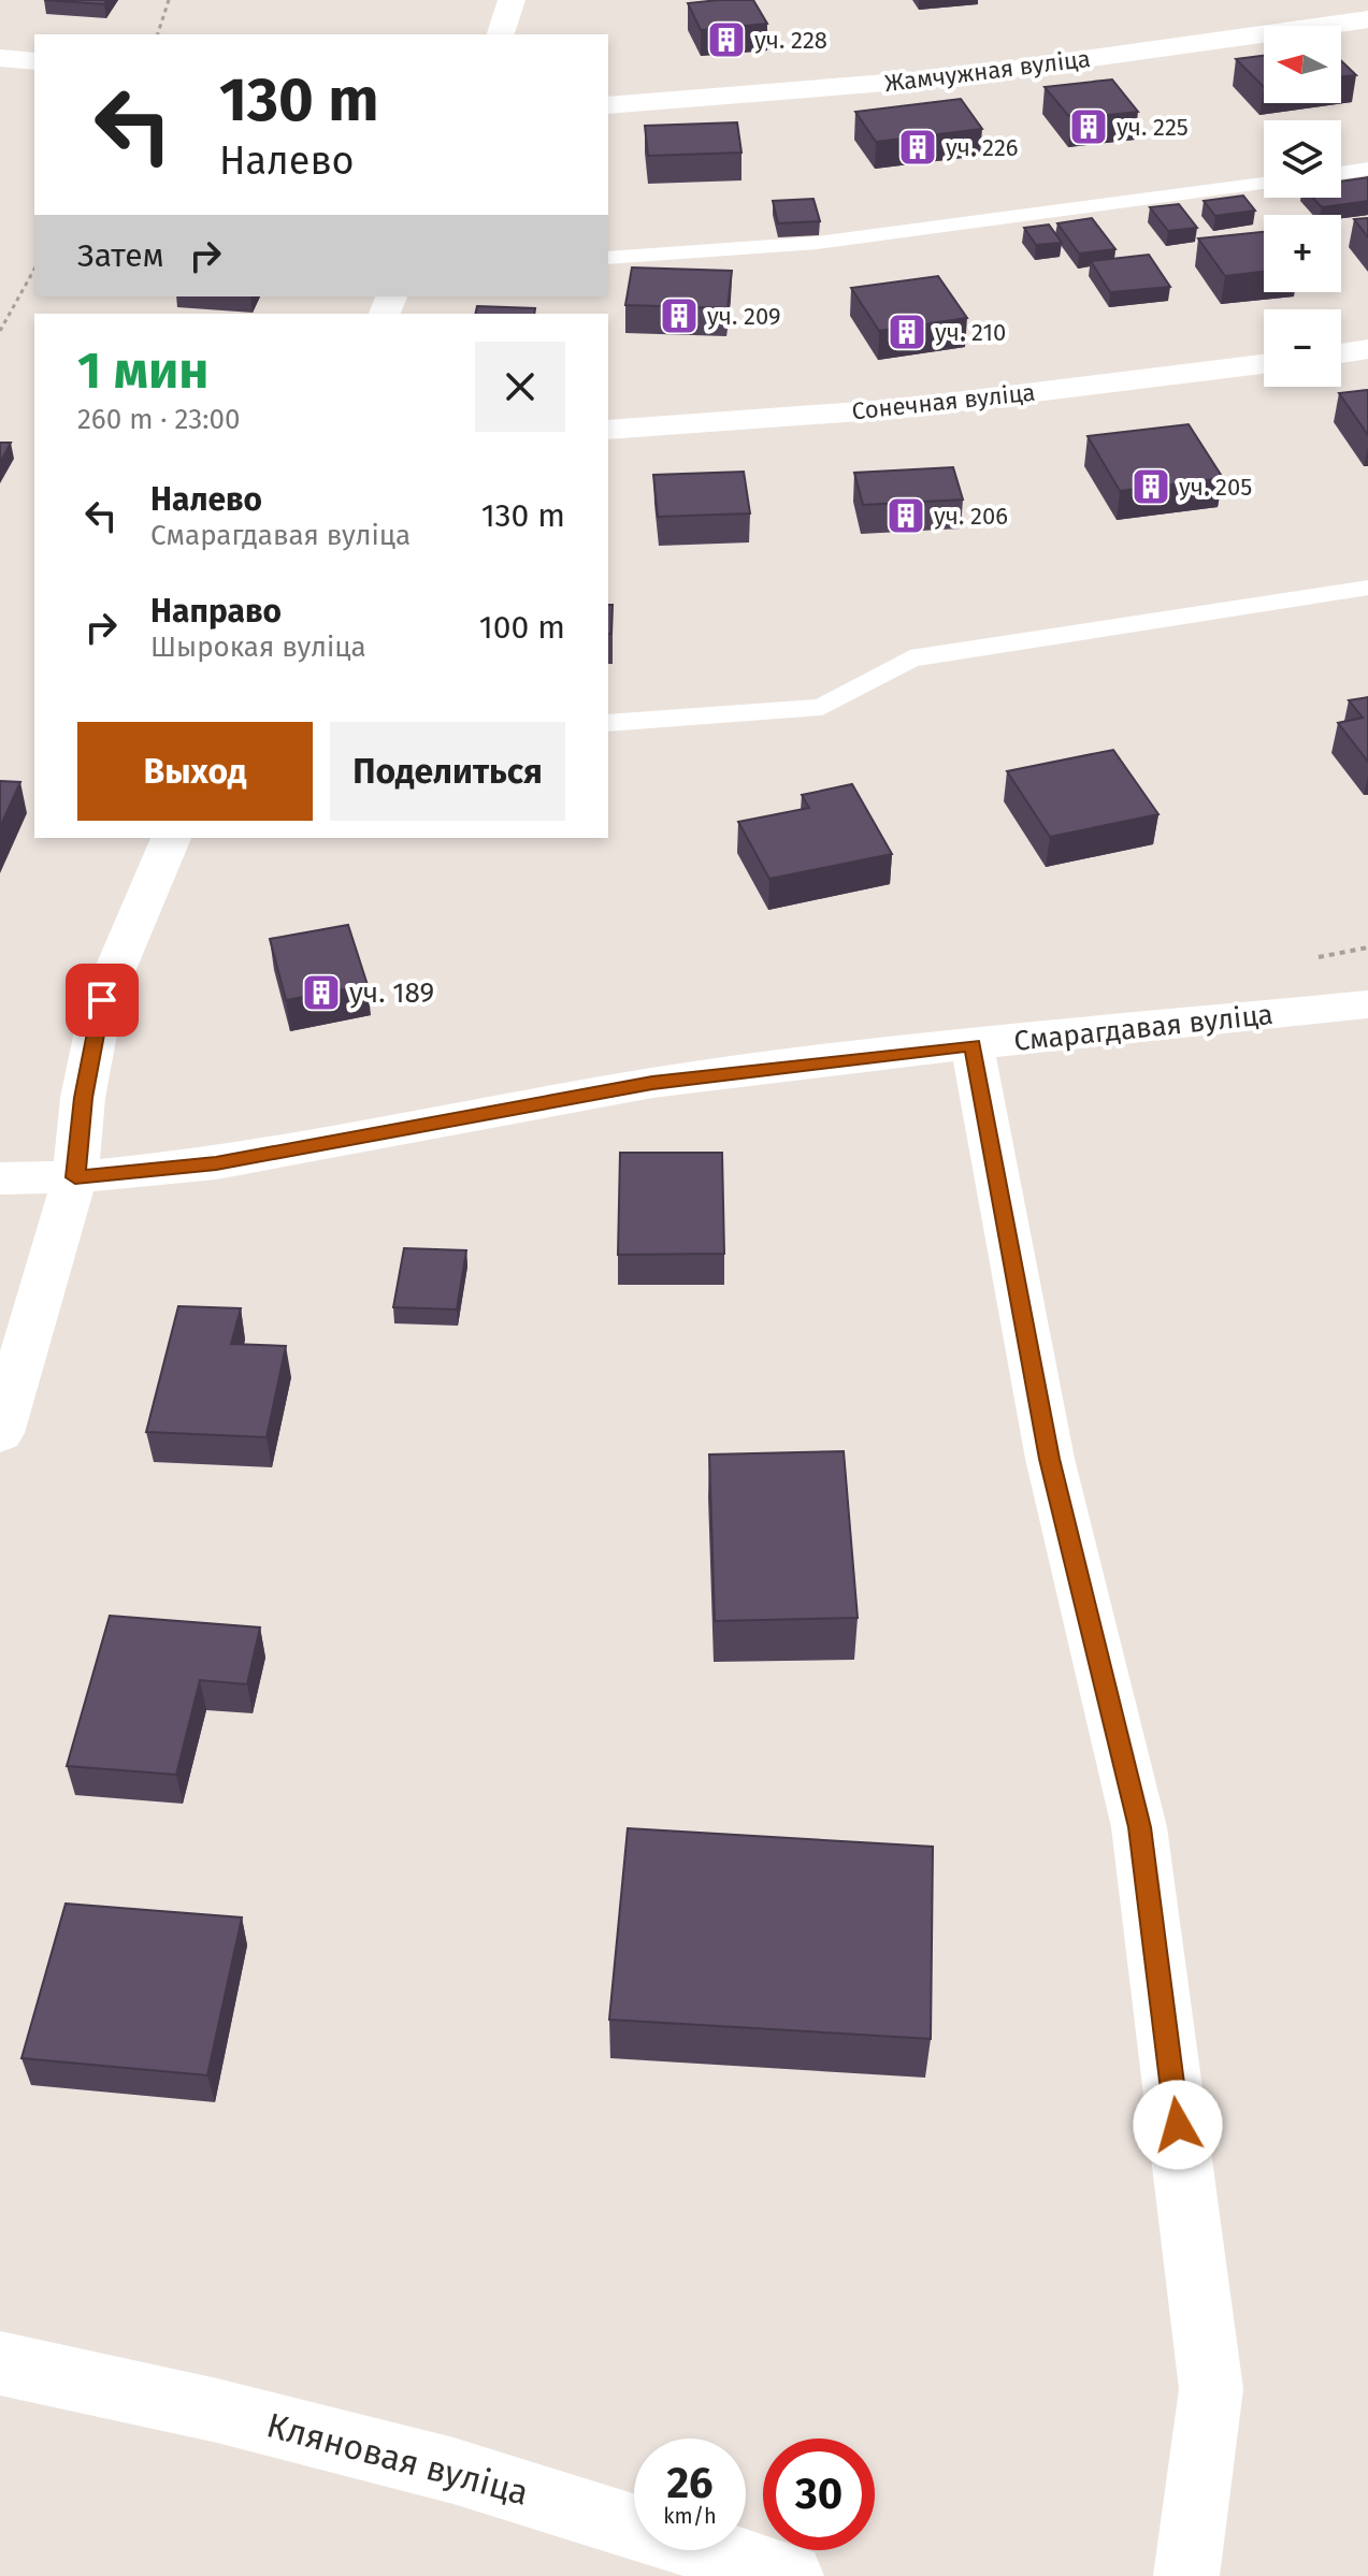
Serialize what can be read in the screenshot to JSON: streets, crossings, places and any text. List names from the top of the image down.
{
  "streets": {
    "street": [
      "Жамчужная вуліца",
      "Сонечная вуліца",
      "Смарагдавая вуліца",
      "Кляновая вуліца"
    ]
  },
  "places": {
    "building": [
      "уч. 228",
      "уч. 225",
      "уч. 226",
      "уч. 209",
      "уч. 210",
      "уч. 205",
      "уч. 206",
      "уч. 189"
    ]
  },
  "north": "left",
  "page": {
    "map_buttons": ["+", "−"],
    "turn": ["130 m", "Налево"],
    "then": "Затем",
    "heading": ["1 мин", "260 m · 23:00"],
    "list": [
      {
        "name": "Налево",
        "note": "Смарагдавая вуліца",
        "value": "130 m"
      },
      {
        "name": "Направо",
        "note": "Шырокая вуліца",
        "value": "100 m"
      }
    ],
    "buttons": ["Выход", "Поделиться"],
    "speed": "26 km/h",
    "limit": "30"
  }
}
